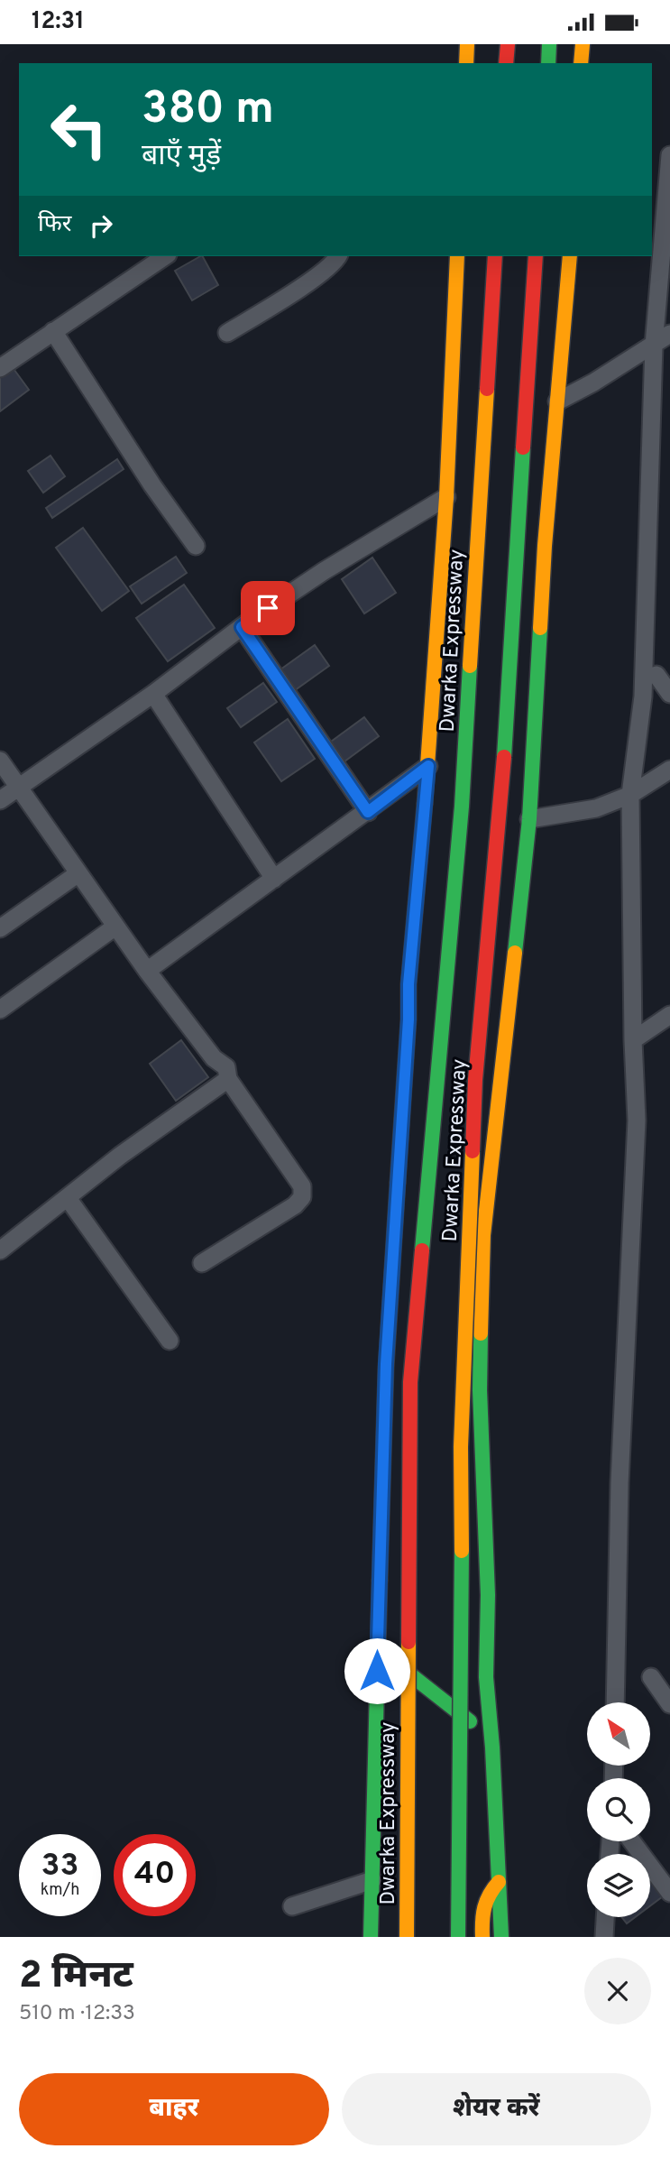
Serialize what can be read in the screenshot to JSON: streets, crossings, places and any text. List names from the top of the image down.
{
  "streets": {
    "main road": ["Dwarka Expressway"]
  },
  "north": "top left",
  "page": {
    "status": "12:31",
    "turn": ["380 m", "बाएँ मुड़ें"],
    "then": "फिर",
    "speed": "33 km/h",
    "limit": "40",
    "heading": ["2 मिनट", "510 m · 12:33"],
    "buttons": ["बाहर", "शेयर करें"]
  }
}
